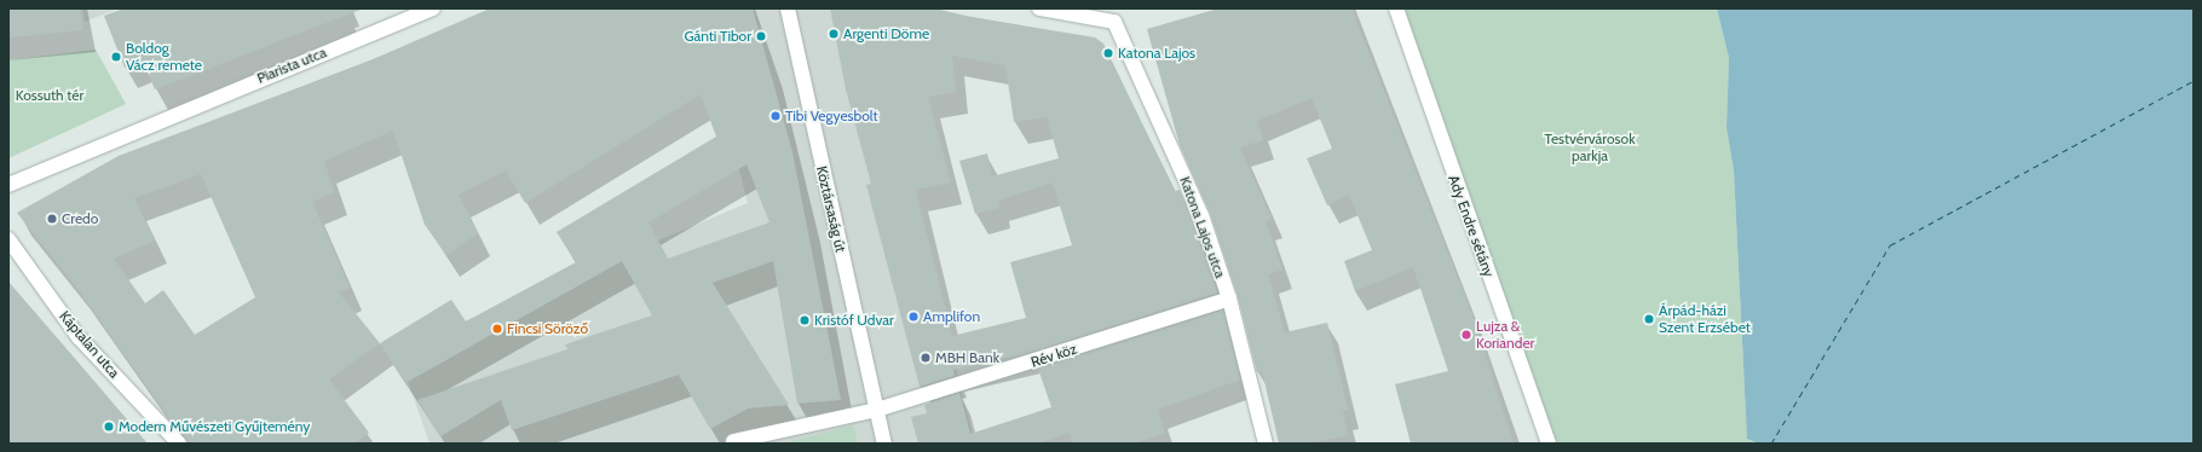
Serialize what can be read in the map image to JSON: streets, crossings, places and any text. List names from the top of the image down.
{
  "streets": {
    "street": [
      "Piarista utca",
      "Köztársaság út",
      "Ady Endre sétány",
      "Katona Lajos utca",
      "Káptalan utca",
      "Rév köz"
    ]
  },
  "crossings": [
    ["Köztársaság út", "Rév köz"],
    ["Katona Lajos utca", "Rév köz"]
  ],
  "parks": ["Kossuth tér", "Testvérvárosok parkja"],
  "places": [
    "Argenti Döme",
    "Gánti Tibor",
    "Katona Lajos",
    "Boldog Vácz remete",
    "Tibi Vegyesbolt",
    "Credo",
    "Amplifon",
    "Árpád-házi Szent Erzsébet",
    "Kristóf Udvar",
    "Fincsi Söröző",
    "Lujza & Koriander",
    "MBH Bank",
    "Modern Művészeti Gyűjtemény"
  ]
}
